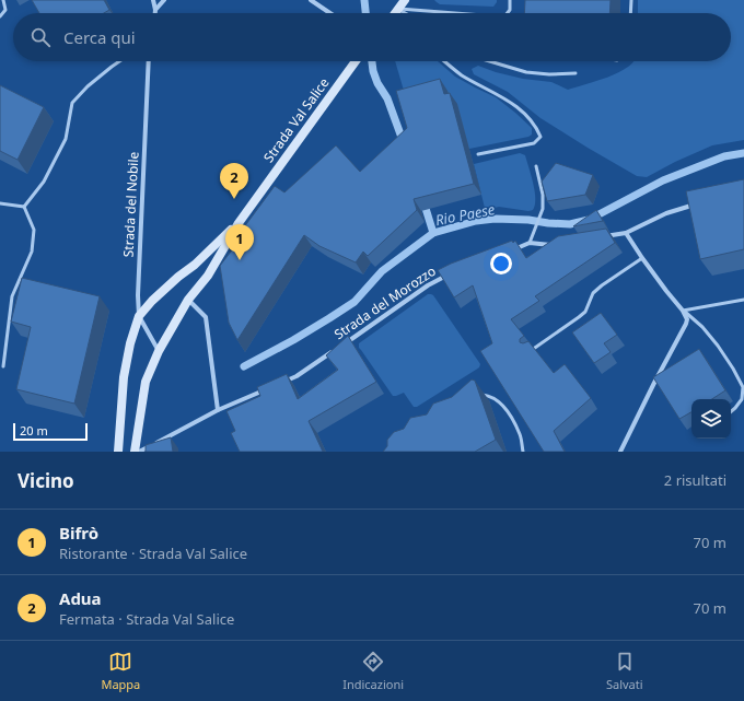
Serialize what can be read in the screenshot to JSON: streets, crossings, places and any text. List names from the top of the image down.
{
  "streets": {
    "street": ["Strada Val Salice", "Strada del Nobile", "Strada del Morozzo"]
  },
  "crossings": [
    ["Strada Val Salice", "Strada del Nobile"]
  ],
  "water": ["Rio Paese"],
  "scale_bar": "20 m",
  "page": {
    "search": "Cerca qui",
    "pins": ["2", "1"],
    "scale": "20 m",
    "heading": ["Vicino", "2 risultati"],
    "list": [
      {
        "mark": "1",
        "name": "Bifrò",
        "note": "Ristorante · Strada Val Salice",
        "value": "70 m"
      },
      {
        "mark": "2",
        "name": "Adua",
        "note": "Fermata · Strada Val Salice",
        "value": "70 m"
      }
    ],
    "nav": ["Mappa", "Indicazioni", "Salvati"]
  }
}
